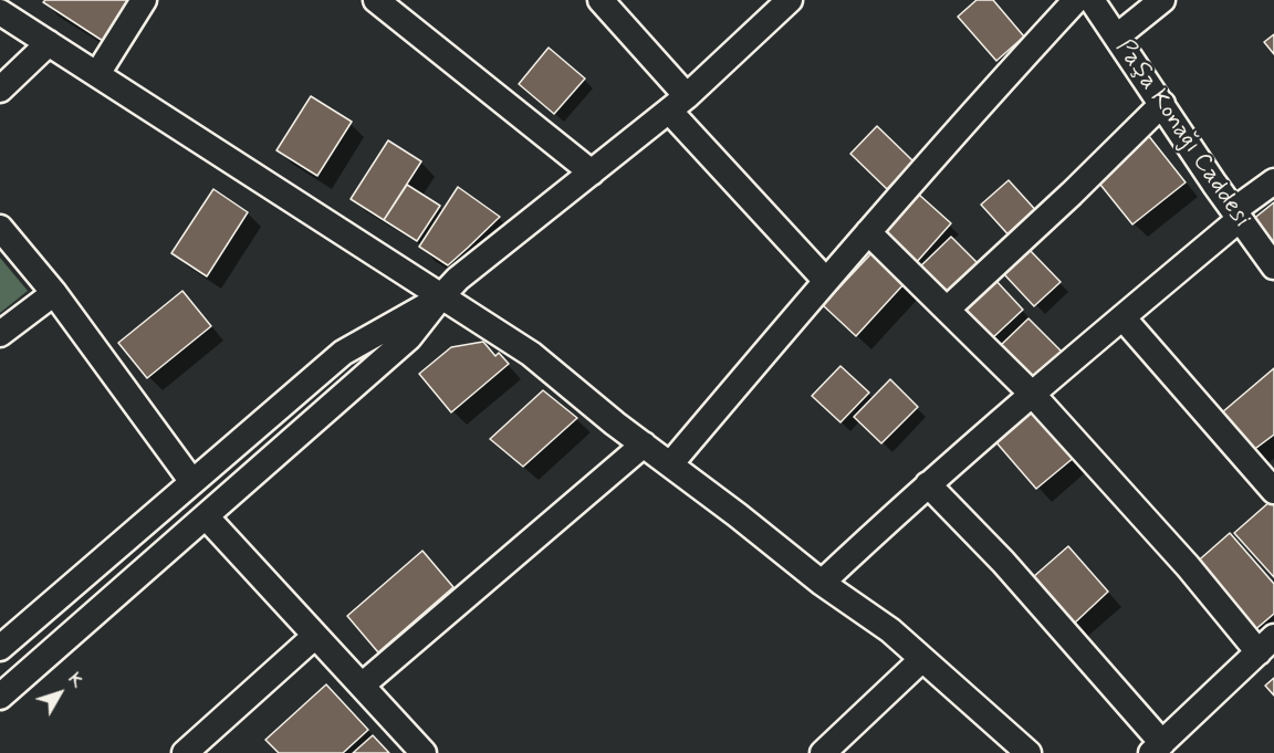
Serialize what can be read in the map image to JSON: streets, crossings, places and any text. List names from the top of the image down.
{
  "streets": {
    "street": ["Paşa Konağı Caddesi"]
  },
  "north": "top right"
}
